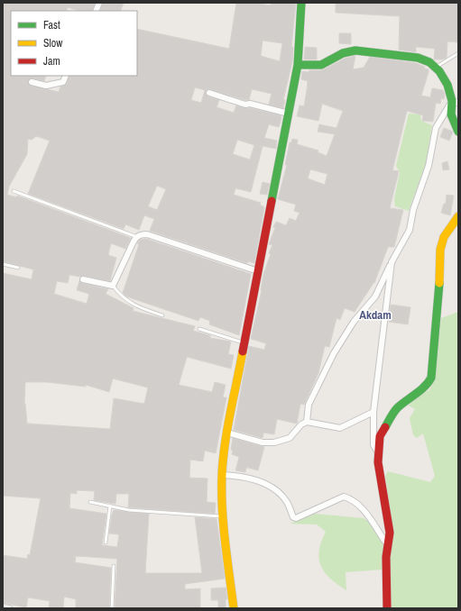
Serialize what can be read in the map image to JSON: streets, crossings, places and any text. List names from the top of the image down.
{
  "districts": ["Akdam"],
  "legend": ["Fast", "Slow", "Jam"]
}
